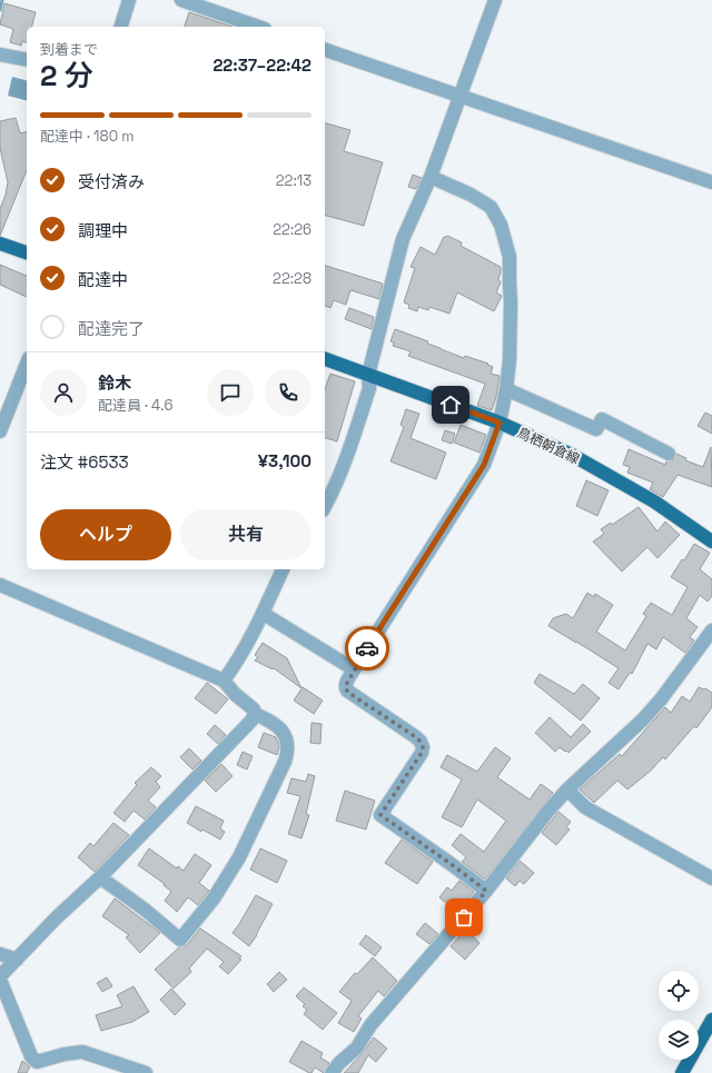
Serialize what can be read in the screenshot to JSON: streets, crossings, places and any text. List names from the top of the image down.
{
  "streets": {
    "main road": ["鳥栖朝倉線"]
  },
  "page": {
    "heading": ["2 分", "到着まで", "22:37–22:42"],
    "panel": [
      "鈴木",
      "配達員 · 4.6",
      "注文 #6533",
      "¥3,100"
    ],
    "bar": "配達中 · 180 m",
    "list": [
      ["受付済み", "22:13"],
      ["調理中", "22:26"],
      ["配達中", "22:28"],
      "配達完了"
    ],
    "buttons": ["ヘルプ", "共有"]
  }
}
